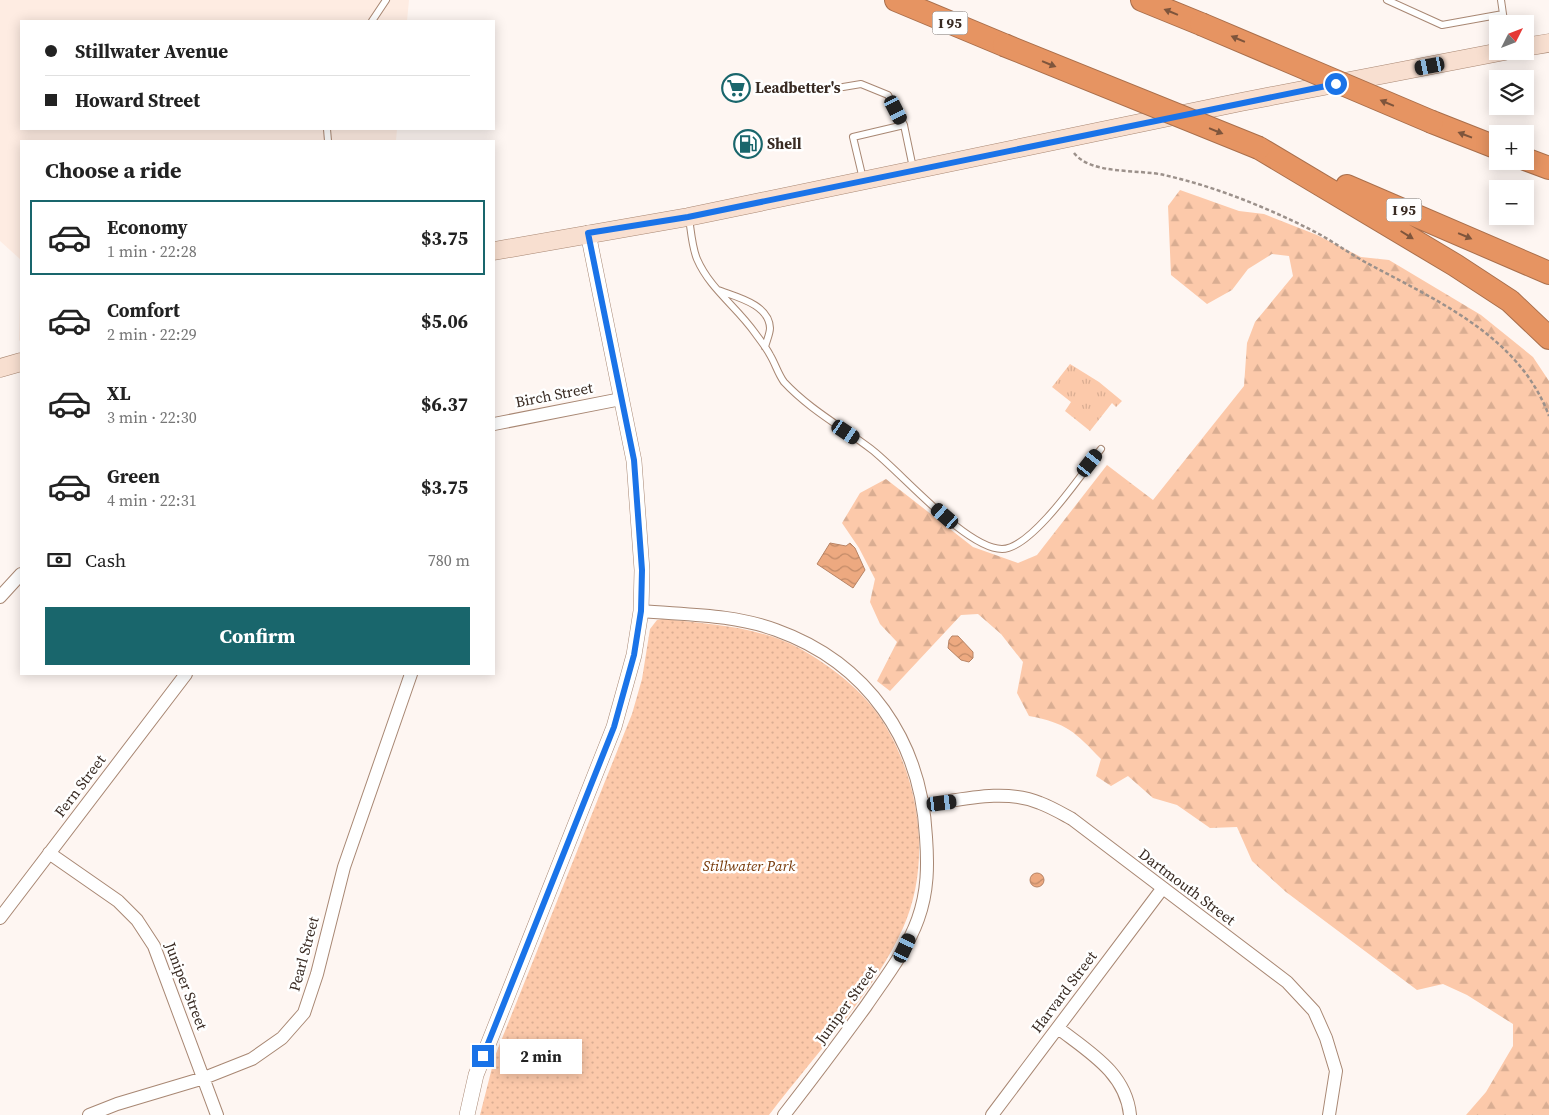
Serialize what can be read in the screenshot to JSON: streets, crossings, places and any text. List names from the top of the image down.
{
  "streets": {
    "highway": ["I 95"],
    "street": [
      "Birch Street",
      "Fern Street",
      "Dartmouth Street",
      "Pearl Street",
      "Juniper Street",
      "Harvard Street"
    ]
  },
  "crossings": [
    ["Fern Street", "Juniper Street"],
    ["Dartmouth Street", "Juniper Street"],
    ["Dartmouth Street", "Harvard Street"],
    ["Pearl Street", "Juniper Street"]
  ],
  "parks": ["Stillwater Park"],
  "places": {
    "supermarket": ["Leadbetter's"],
    "fuel station": ["Shell"]
  },
  "north": "top right",
  "page": {
    "map_buttons": ["+", "−"],
    "banner": ["Stillwater Avenue", "Howard Street"],
    "heading": "Choose a ride",
    "list": [
      {
        "name": "Economy",
        "note": "1 min · 22:28",
        "value": "$3.75"
      },
      {
        "name": "Comfort",
        "note": "2 min · 22:29",
        "value": "$5.06"
      },
      {
        "name": "XL",
        "note": "3 min · 22:30",
        "value": "$6.37"
      },
      {
        "name": "Green",
        "note": "4 min · 22:31",
        "value": "$3.75"
      }
    ],
    "pay": ["Cash", "780 m"],
    "buttons": "Confirm",
    "bubble": "2 min"
  }
}
